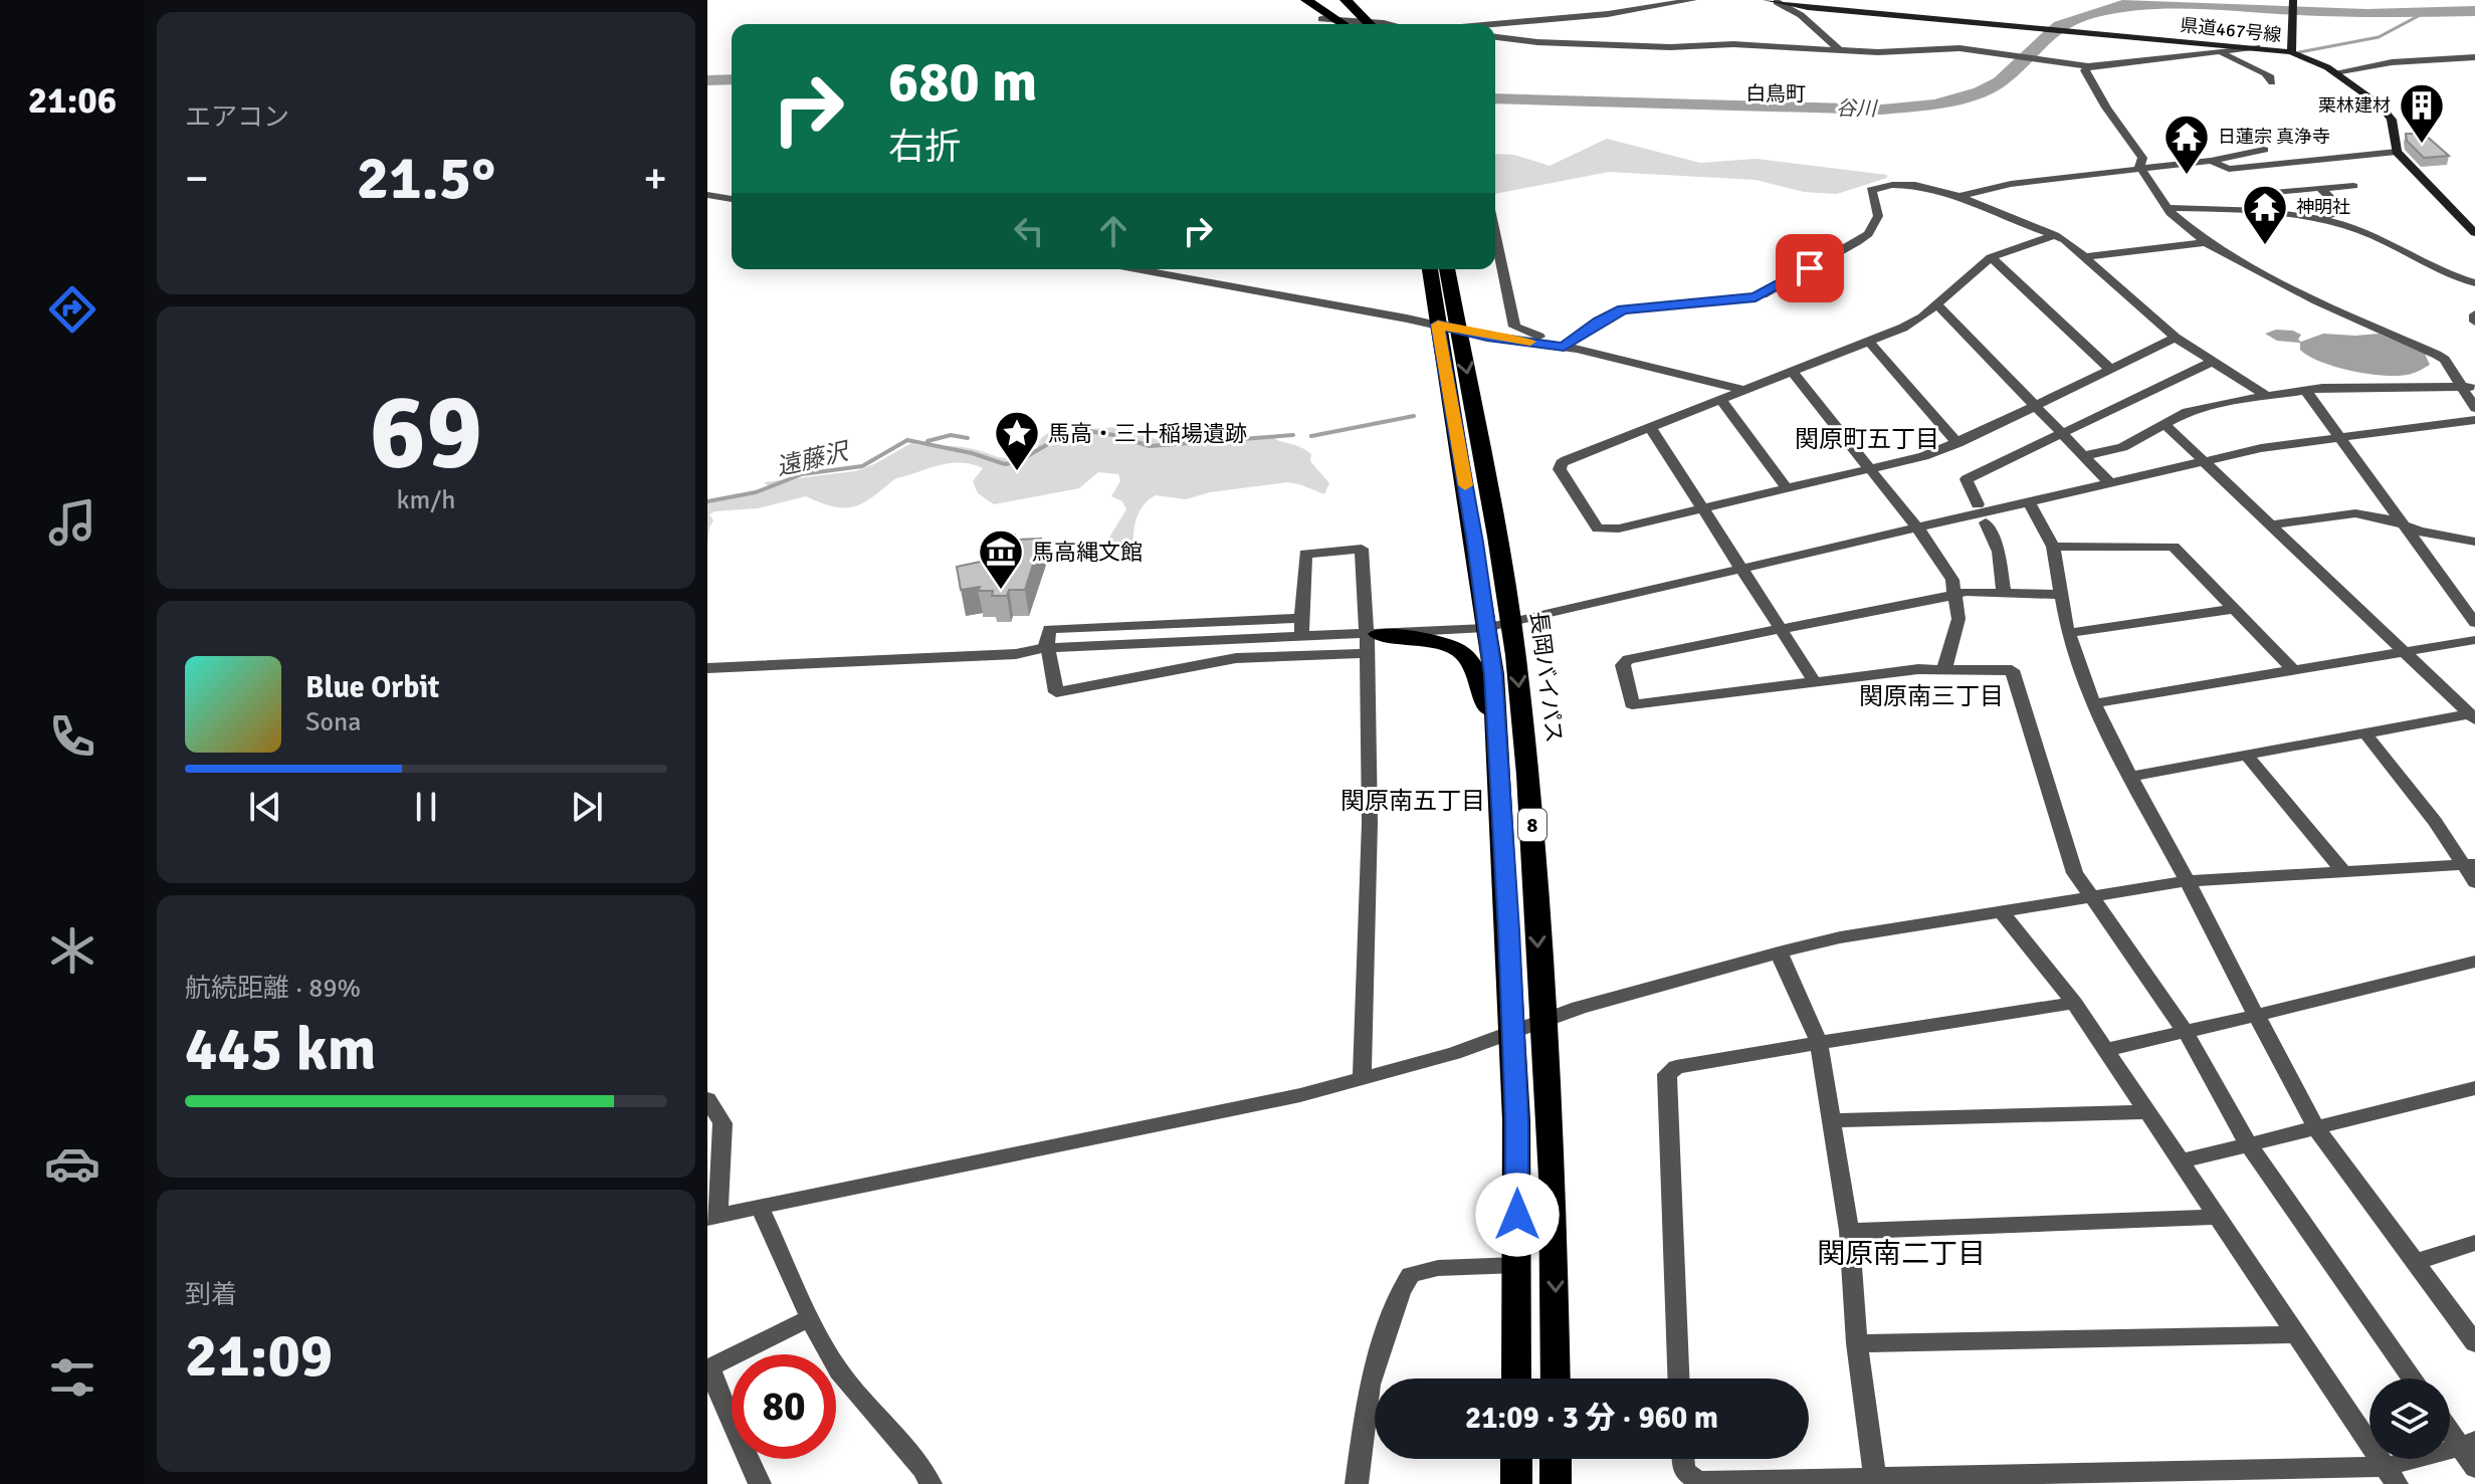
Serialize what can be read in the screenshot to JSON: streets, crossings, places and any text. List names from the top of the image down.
{
  "streets": {
    "highway": ["長岡バイパス", "8"],
    "main road": ["県道467号線"]
  },
  "districts": [
    "白鳥町",
    "関原町五丁目",
    "関原南三丁目",
    "関原南五丁目",
    "関原南二丁目"
  ],
  "water": ["谷川", "遠藤沢"],
  "places": {
    "building": ["栗林建材"],
    "temple": ["日蓮宗 真浄寺", "神明社"],
    "place": ["馬高・三十稲場遺跡"],
    "museum": ["馬高縄文館"]
  },
  "page": {
    "tabs": "21:06",
    "tile": [
      "エアコン",
      ["69", "km/h"],
      ["航続距離 · 89%", "445 km"],
      ["到着", "21:09"]
    ],
    "turn": ["680 m", "右折"],
    "heat": ["−", "21.5°", "+"],
    "song": ["Blue Orbit", "Sona"],
    "limit": "80",
    "trip": "21:09 · 3 分 · 960 m"
  }
}
